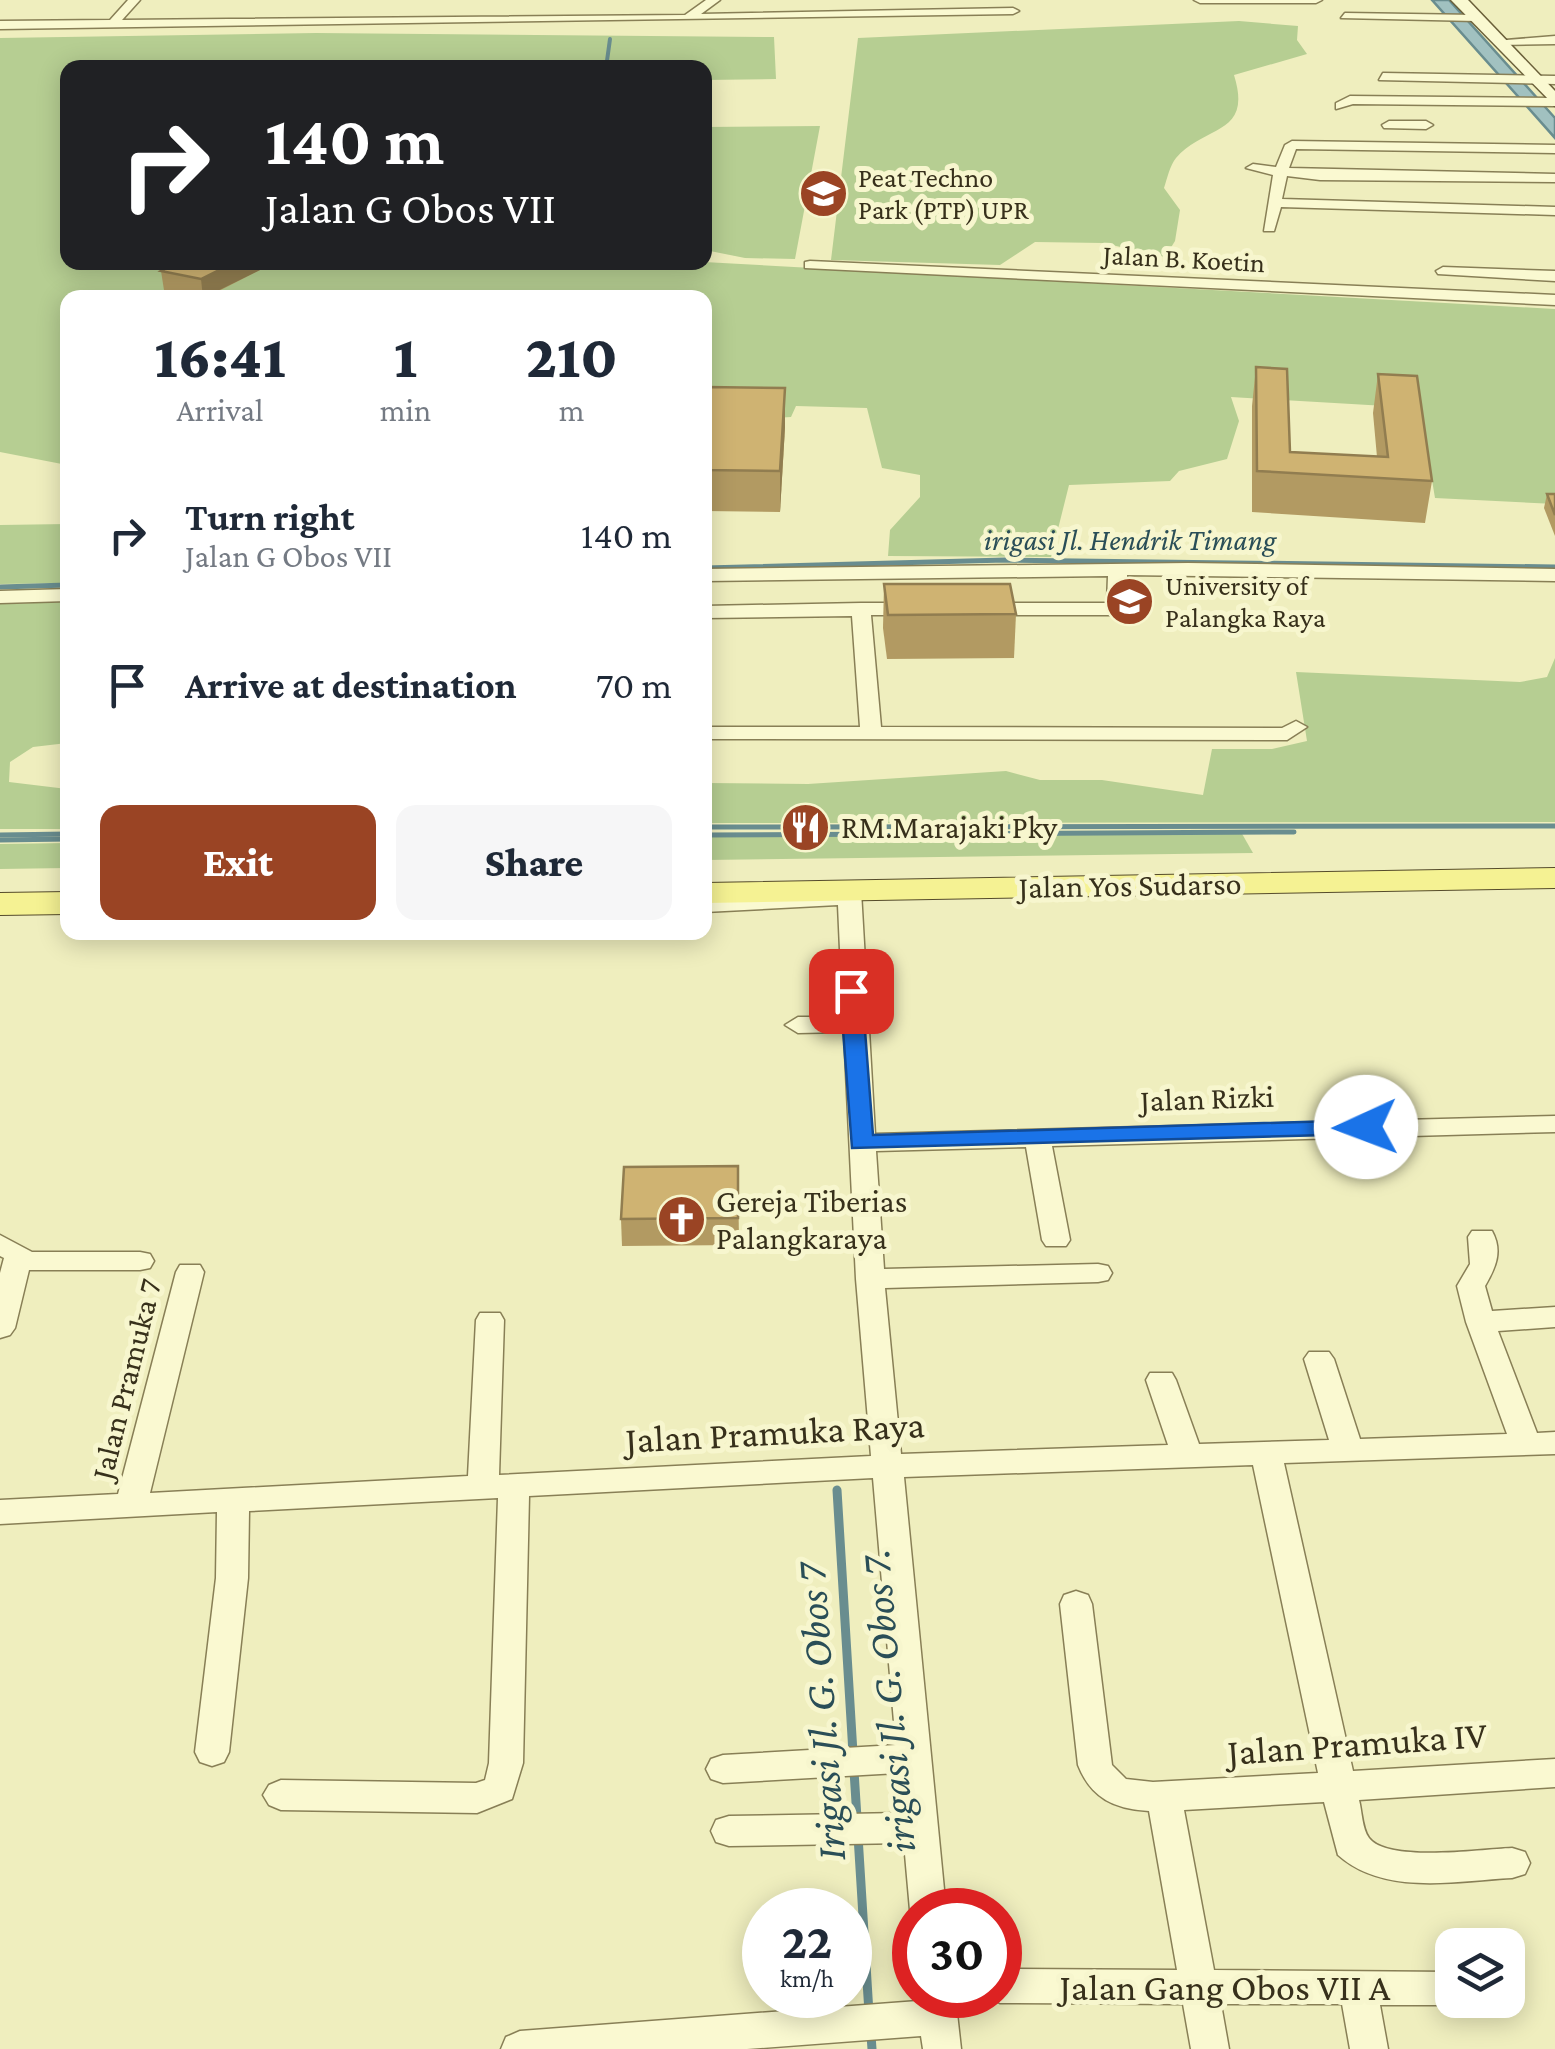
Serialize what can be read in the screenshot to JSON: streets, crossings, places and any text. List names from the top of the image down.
{
  "streets": {
    "main road": ["Jalan Yos Sudarso"],
    "street": [
      "Jalan B. Koetin",
      "Jalan Rizki",
      "Jalan Pramuka 7",
      "Jalan Pramuka Raya",
      "Jalan Pramuka IV",
      "Jalan Gang Obos VII A"
    ]
  },
  "crossings": [
    ["Jalan Pramuka 7", "Jalan Pramuka Raya"]
  ],
  "water": ["irigasi Jl. Hendrik Timang", "irigasi Jl. G. Obos 7.", "Irigasi Jl. G. Obos 7"],
  "places": {
    "school or university": ["Peat Techno Park (PTP) UPR", "University of Palangka Raya"],
    "restaurant": ["RM.Marajaki Pky"],
    "church": ["Gereja Tiberias Palangkaraya"]
  },
  "page": {
    "turn": ["140 m", "Jalan G Obos VII"],
    "eta": [
      "16:41",
      "Arrival",
      "1",
      "min",
      "210",
      "m"
    ],
    "list": [
      {
        "name": "Turn right",
        "note": "Jalan G Obos VII",
        "value": "140 m"
      },
      {
        "name": "Arrive at destination",
        "value": "70 m"
      }
    ],
    "buttons": ["Exit", "Share"],
    "speed": "22 km/h",
    "limit": "30"
  }
}
